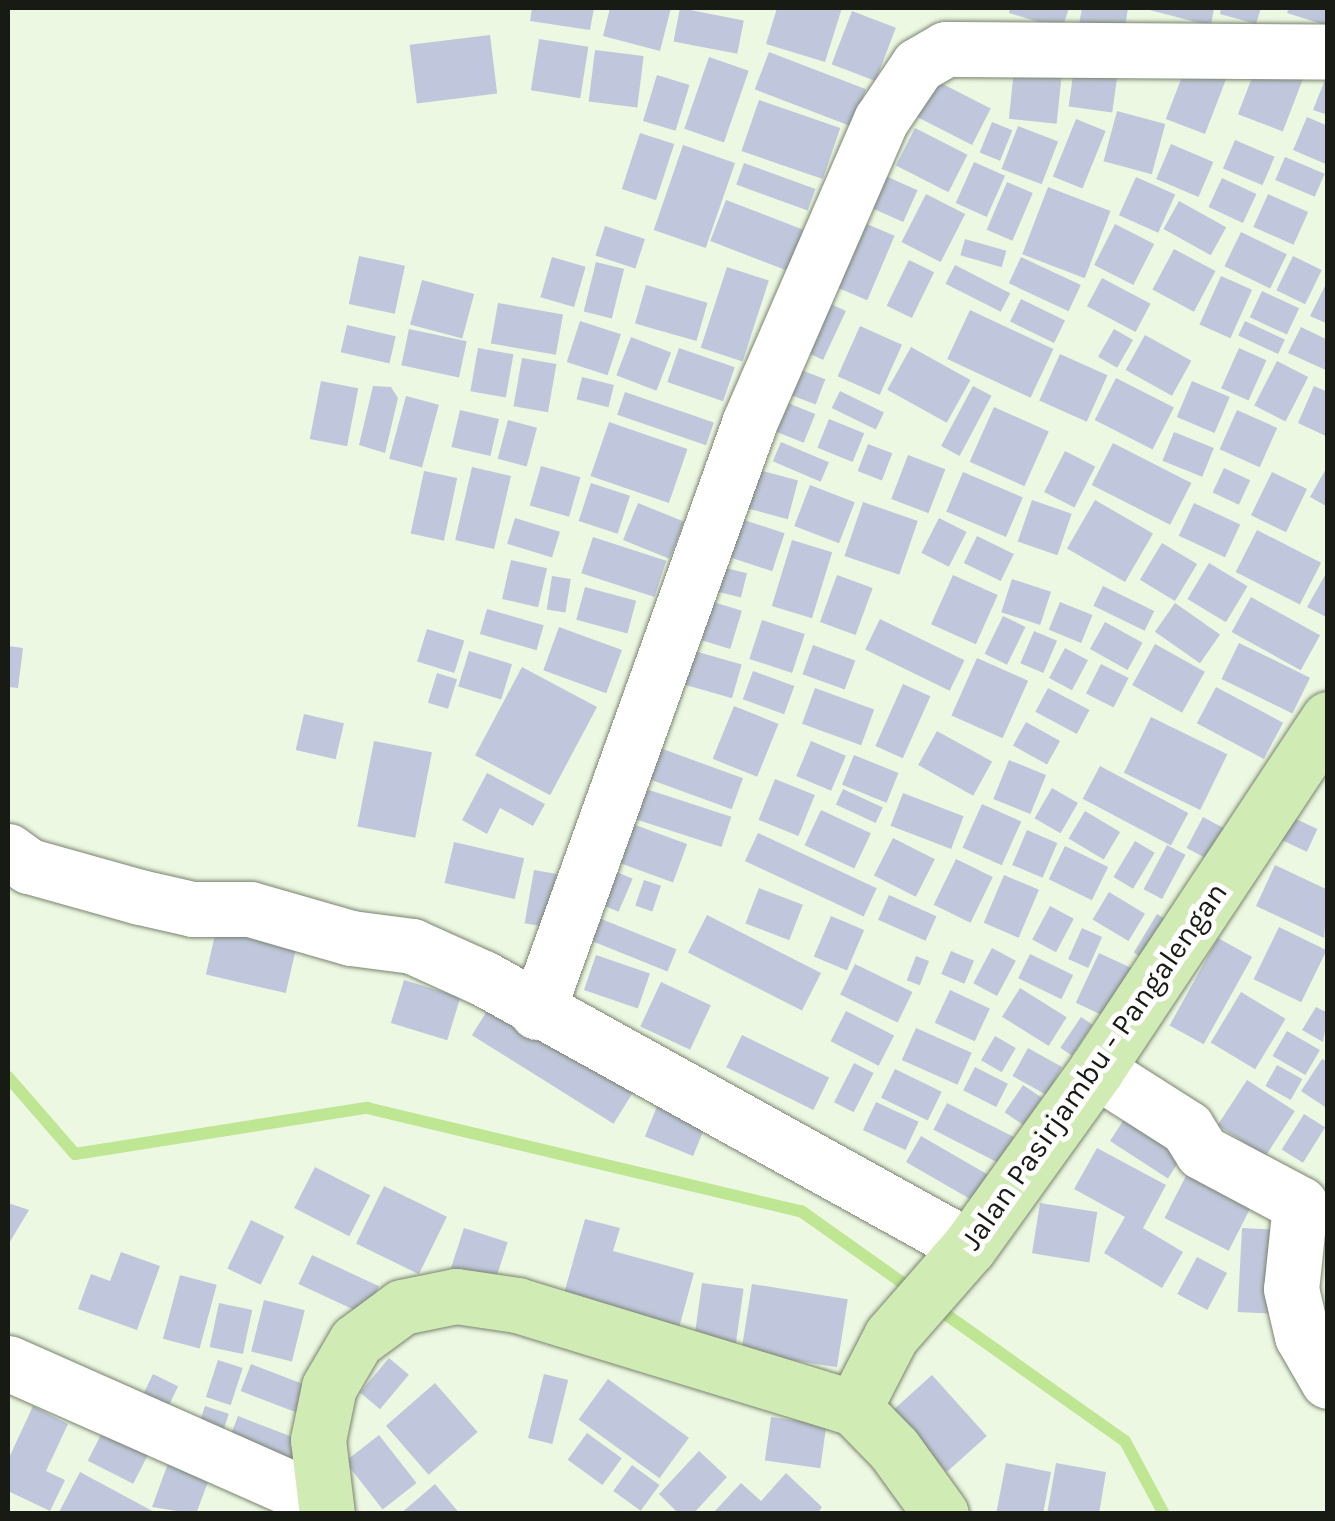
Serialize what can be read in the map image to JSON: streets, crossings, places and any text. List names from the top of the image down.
{
  "streets": {
    "main road": ["Jalan Pasirjambu - Pangalengan"]
  }
}
